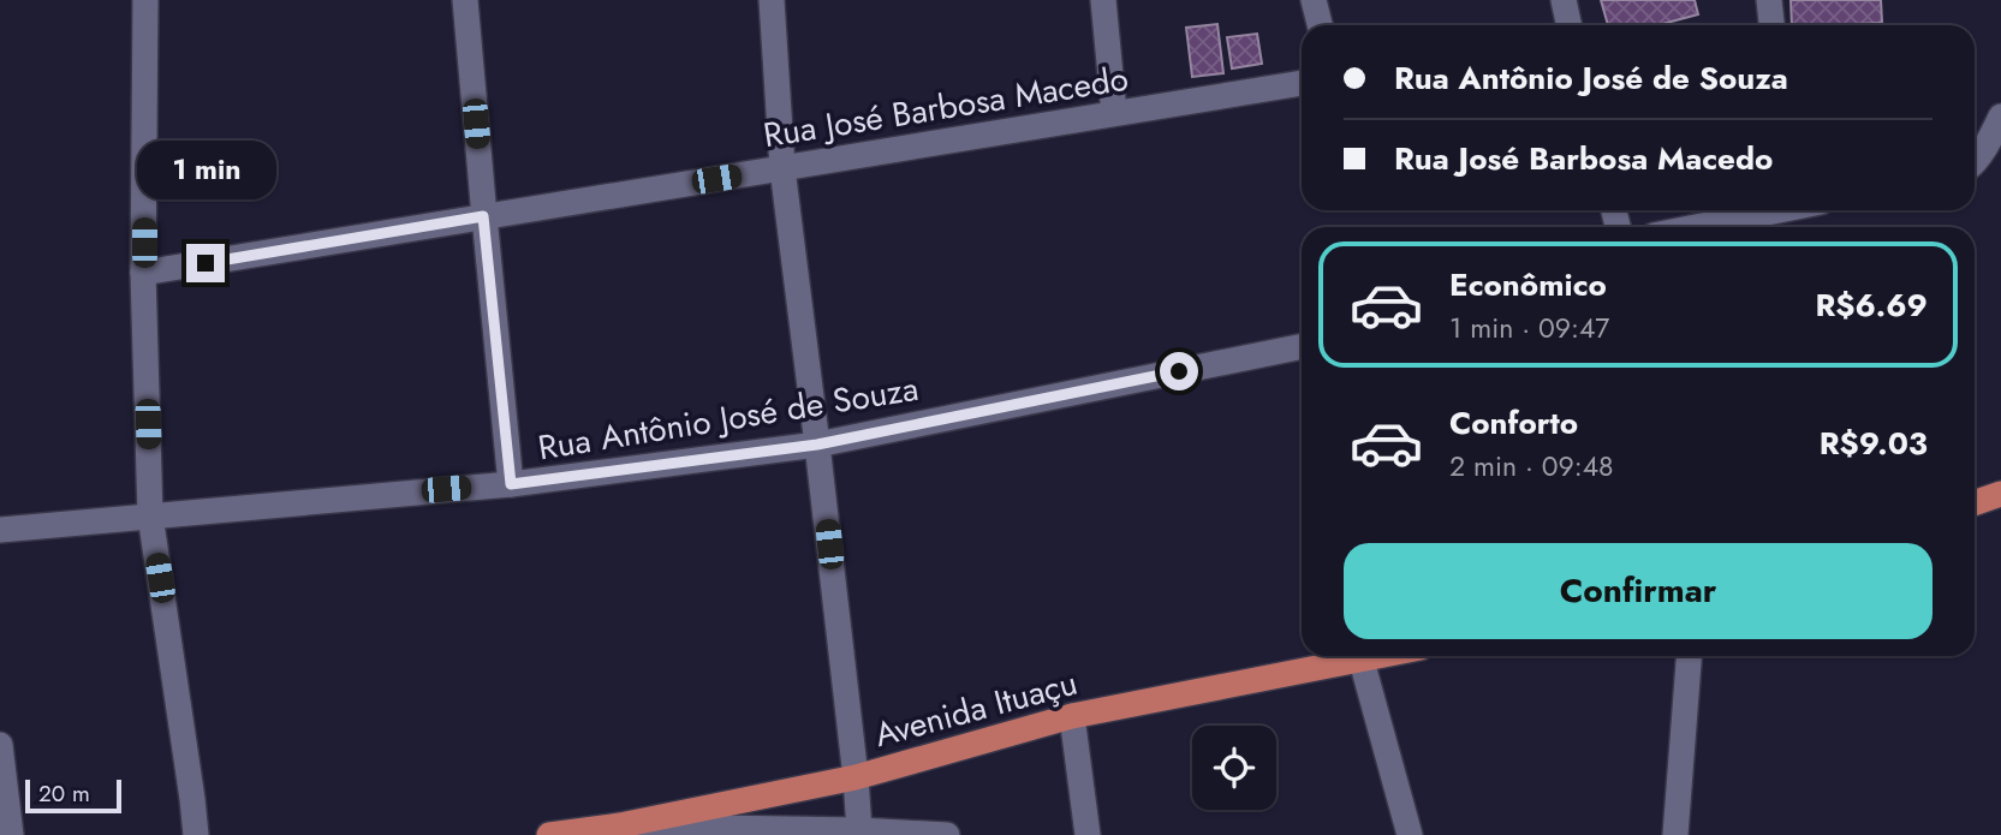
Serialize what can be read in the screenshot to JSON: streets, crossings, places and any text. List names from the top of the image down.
{
  "streets": {
    "main road": ["Avenida Ituaçu"],
    "street": ["Rua José Barbosa Macedo", "Rua Antônio José de Souza"]
  },
  "scale_bar": "20 m",
  "page": {
    "banner": ["Rua Antônio José de Souza", "Rua José Barbosa Macedo"],
    "bubble": "1 min",
    "list": [
      {
        "name": "Econômico",
        "note": "1 min · 09:47",
        "value": "R$6.69"
      },
      {
        "name": "Conforto",
        "note": "2 min · 09:48",
        "value": "R$9.03"
      }
    ],
    "buttons": "Confirmar",
    "scale": "20 m"
  }
}
